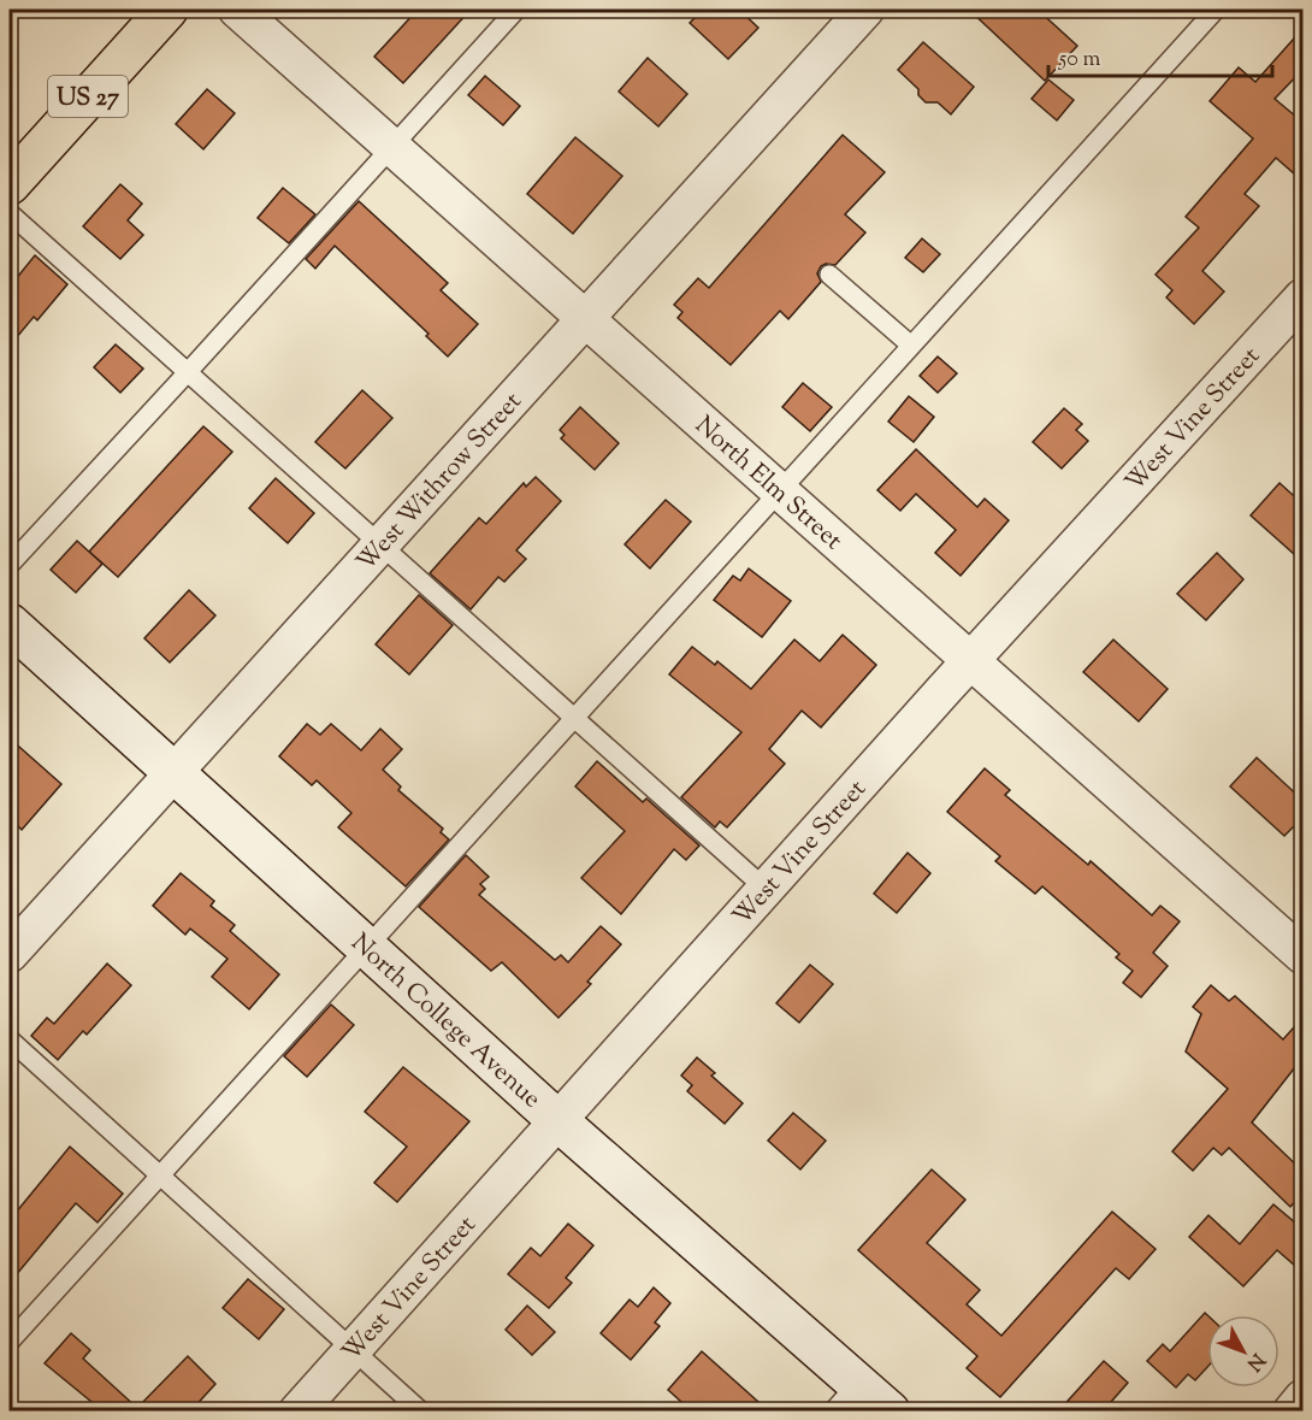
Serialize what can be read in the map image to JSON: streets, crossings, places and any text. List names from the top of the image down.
{
  "streets": {
    "highway": ["US 27"],
    "street": [
      "West Vine Street",
      "North Elm Street",
      "West Withrow Street",
      "North College Avenue"
    ]
  },
  "crossings": [
    ["West Vine Street", "North Elm Street"],
    ["West Vine Street", "North College Avenue"],
    ["North Elm Street", "West Withrow Street"],
    ["West Withrow Street", "North College Avenue"]
  ],
  "scale_bar": "50 m",
  "north": "bottom right"
}
